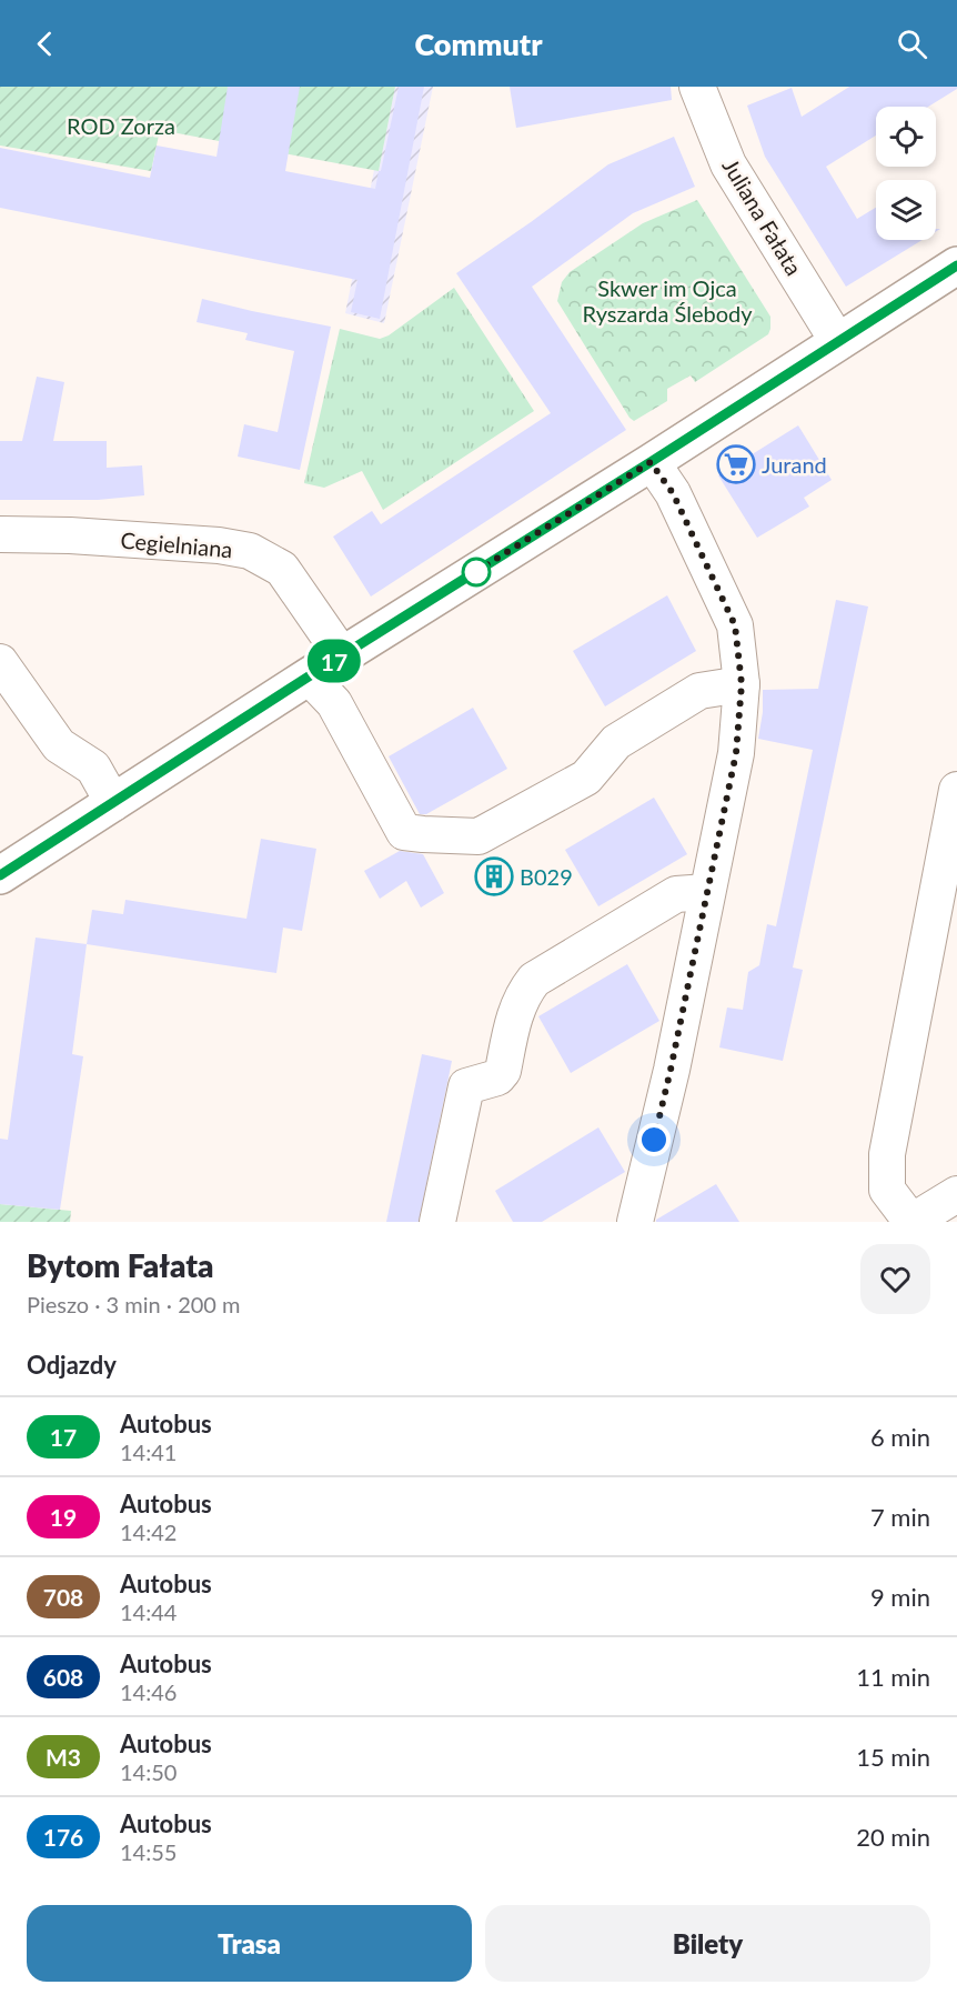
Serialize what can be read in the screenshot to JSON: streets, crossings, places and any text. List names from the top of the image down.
{
  "streets": {
    "street": ["Juliana Fałata", "Cegielniana"]
  },
  "parks": ["ROD Zorza", "Skwer im Ojca Ryszarda Ślebody"],
  "places": {
    "supermarket": ["Jurand"],
    "building": ["B029"]
  },
  "lines": ["bus line 17"],
  "page": {
    "header": "Commutr",
    "on_map": "17",
    "heading": [
      ["Bytom Fałata", "Pieszo · 3 min · 200 m"],
      "Odjazdy"
    ],
    "list": [
      {
        "mark": "17",
        "name": "Autobus",
        "note": "14:41",
        "value": "6 min"
      },
      {
        "mark": "19",
        "name": "Autobus",
        "note": "14:42",
        "value": "7 min"
      },
      {
        "mark": "708",
        "name": "Autobus",
        "note": "14:44",
        "value": "9 min"
      },
      {
        "mark": "608",
        "name": "Autobus",
        "note": "14:46",
        "value": "11 min"
      },
      {
        "mark": "M3",
        "name": "Autobus",
        "note": "14:50",
        "value": "15 min"
      },
      {
        "mark": "176",
        "name": "Autobus",
        "note": "14:55",
        "value": "20 min"
      }
    ],
    "buttons": ["Trasa", "Bilety"]
  }
}
